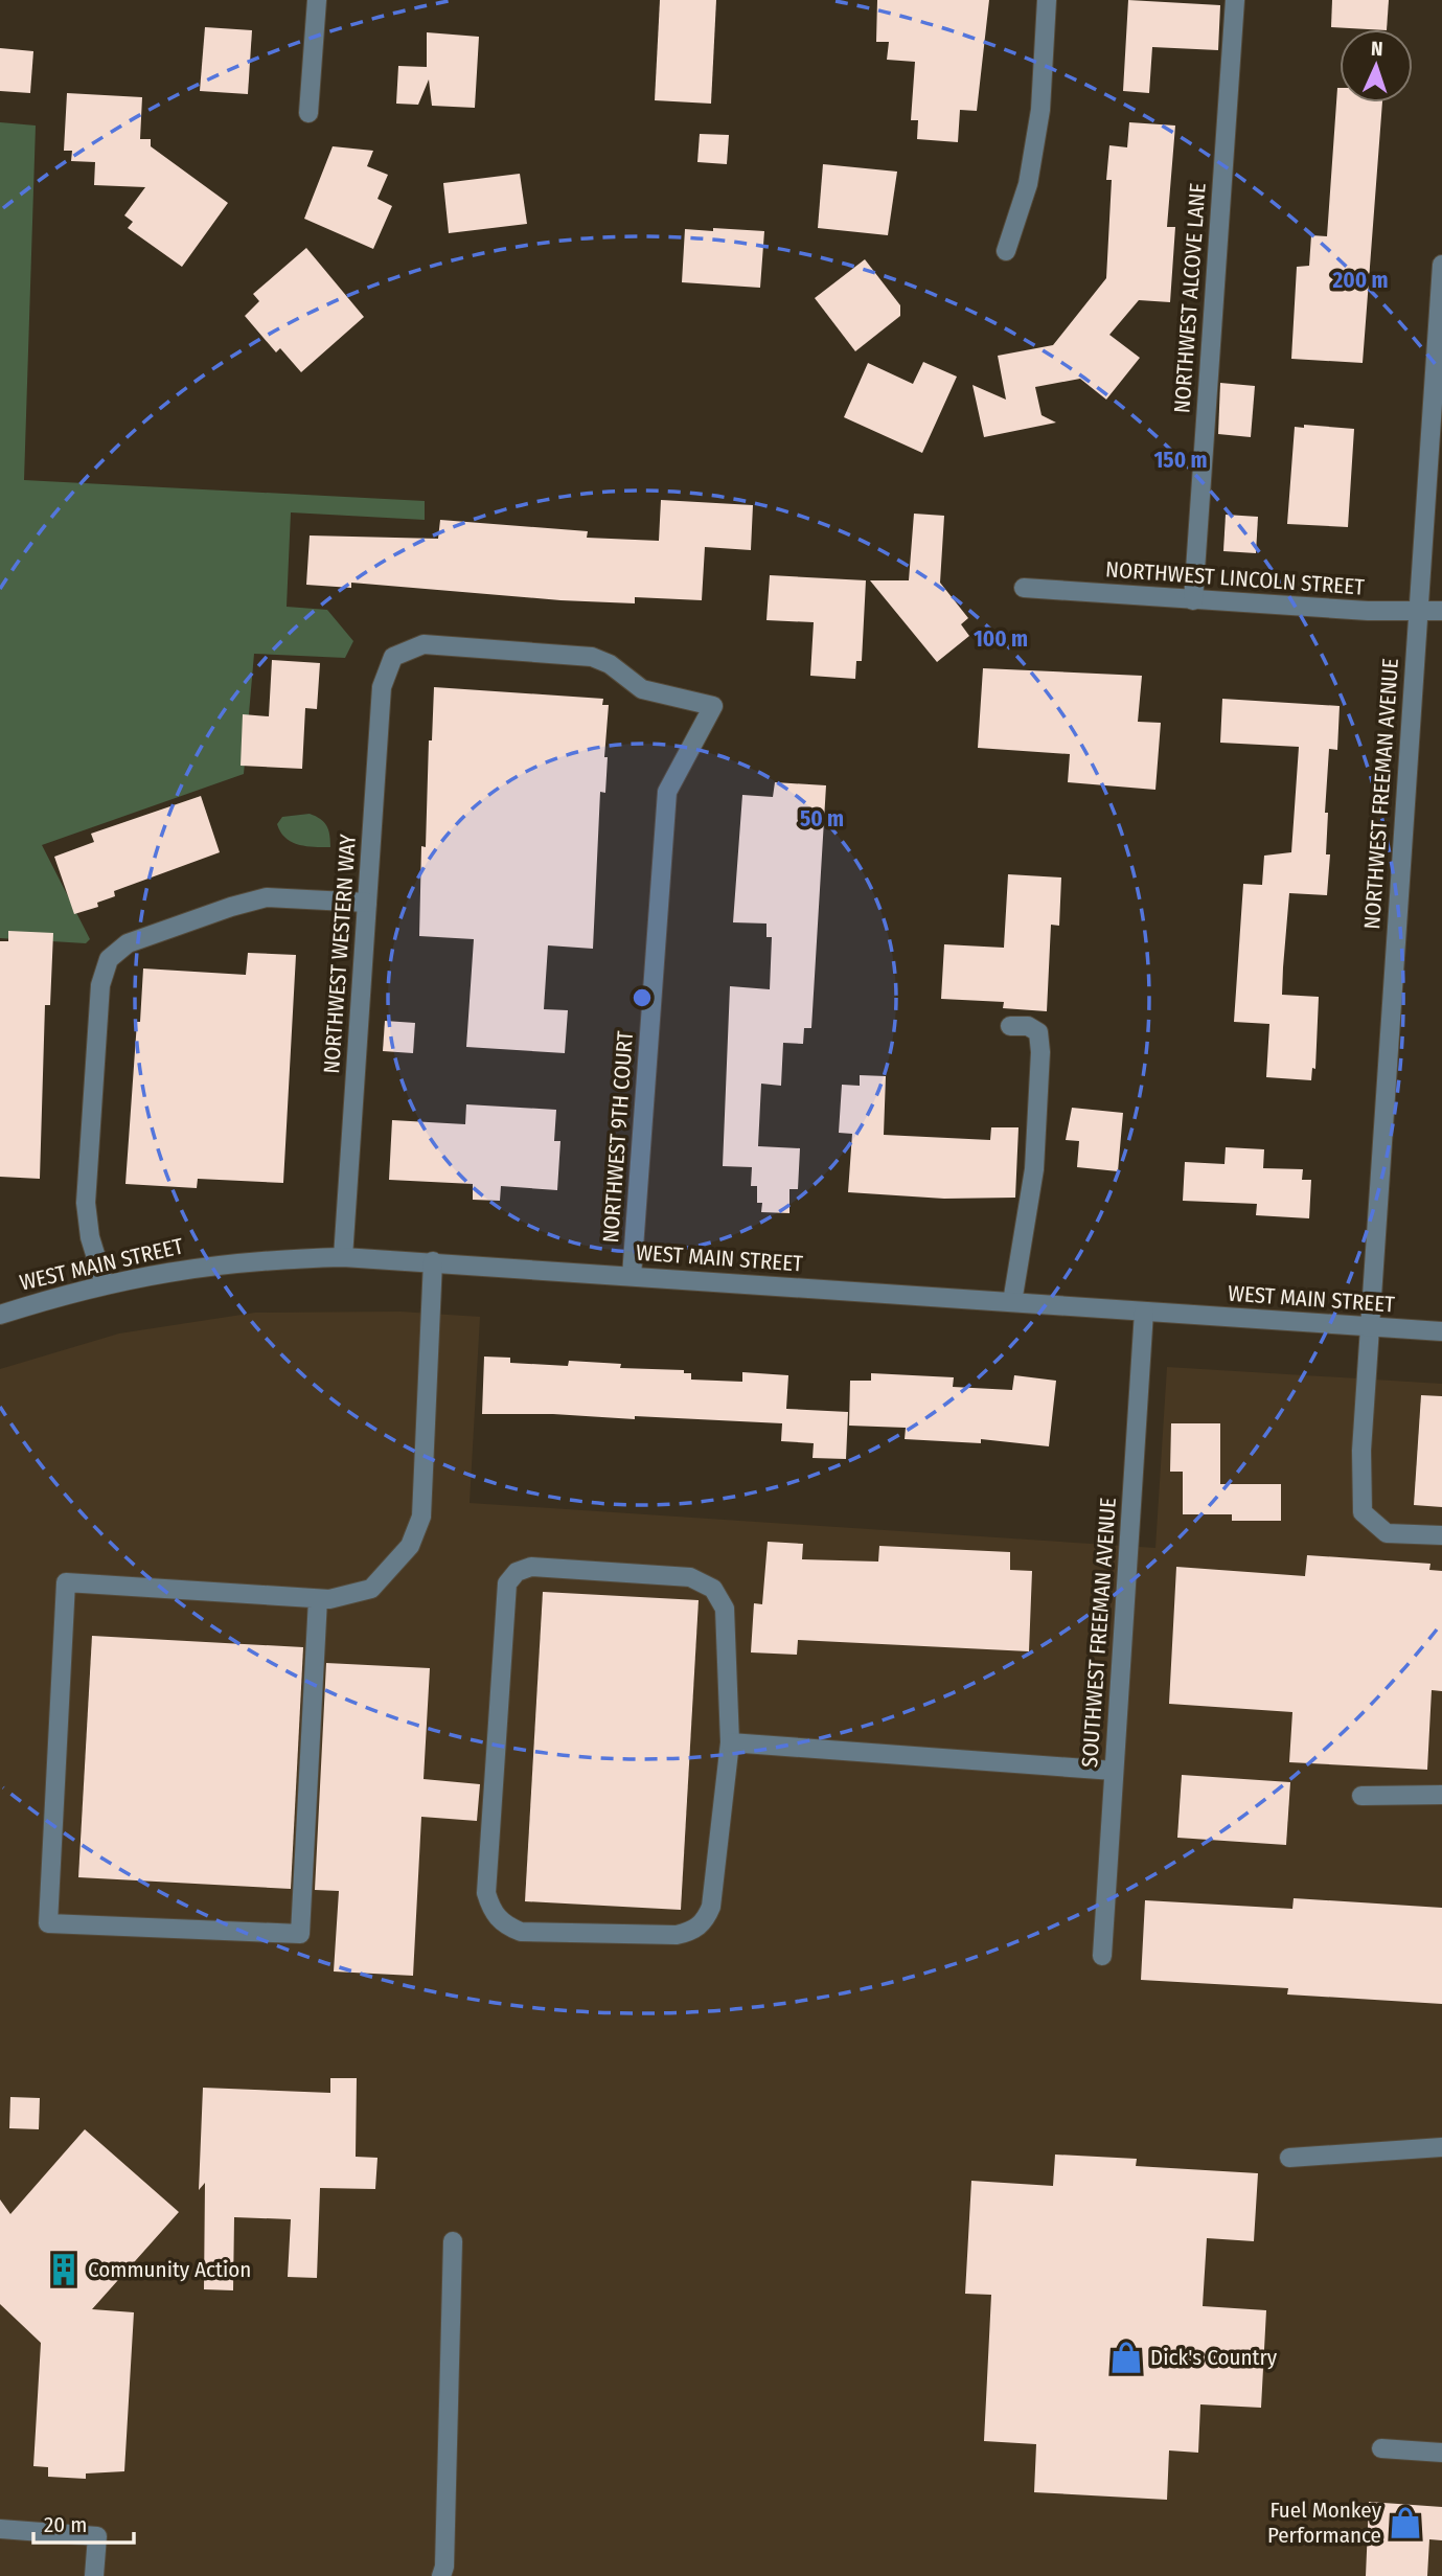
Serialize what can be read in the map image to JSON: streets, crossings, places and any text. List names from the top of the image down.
{
  "streets": {
    "street": [
      "NORTHWEST ALCOVE LANE",
      "NORTHWEST LINCOLN STREET",
      "NORTHWEST FREEMAN AVENUE",
      "NORTHWEST WESTERN WAY",
      "NORTHWEST 9TH COURT",
      "WEST MAIN STREET",
      "SOUTHWEST FREEMAN AVENUE"
    ]
  },
  "crossings": [
    ["NORTHWEST ALCOVE LANE", "NORTHWEST LINCOLN STREET"],
    ["NORTHWEST LINCOLN STREET", "NORTHWEST FREEMAN AVENUE"],
    ["NORTHWEST FREEMAN AVENUE", "WEST MAIN STREET"],
    ["NORTHWEST WESTERN WAY", "NORTHWEST 9TH COURT"],
    ["NORTHWEST WESTERN WAY", "WEST MAIN STREET"],
    ["NORTHWEST 9TH COURT", "WEST MAIN STREET"],
    ["WEST MAIN STREET", "SOUTHWEST FREEMAN AVENUE"]
  ],
  "places": {
    "building": ["Community Action"],
    "shop": ["Dick's Country", "Fuel Monkey Performance"]
  },
  "scale_bar": "20 m",
  "north": "top",
  "rings": [
    "200 m",
    "150 m",
    "100 m",
    "50 m"
  ]
}
